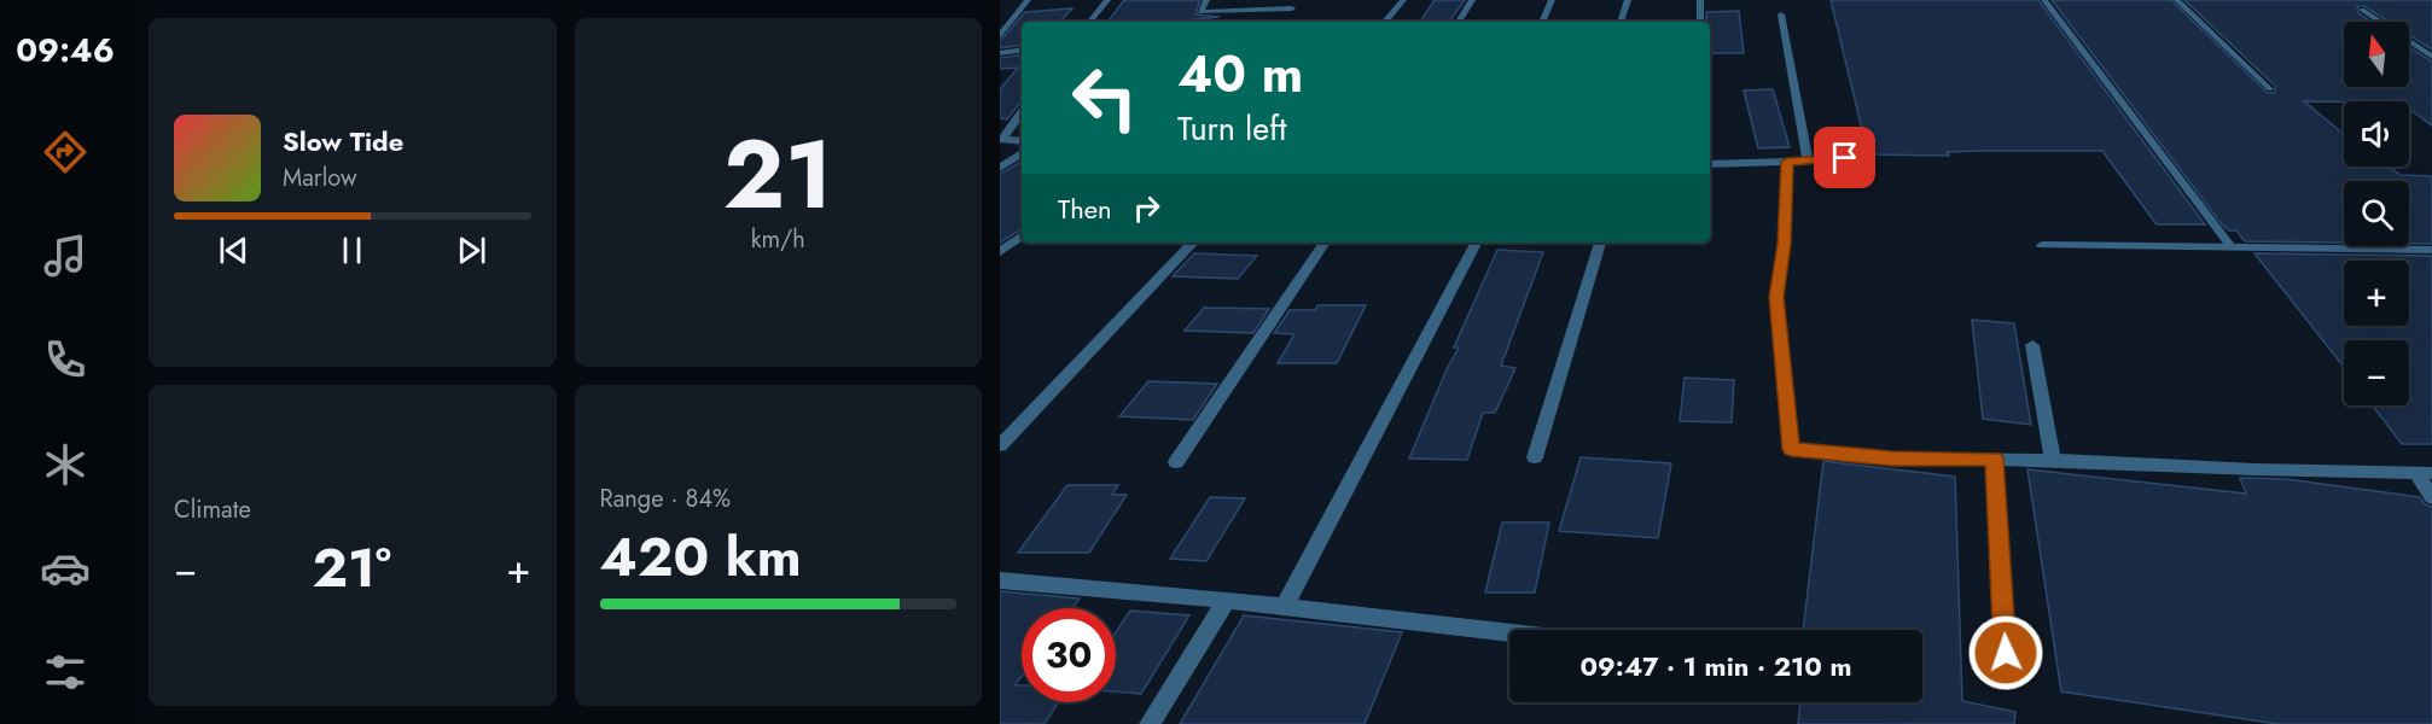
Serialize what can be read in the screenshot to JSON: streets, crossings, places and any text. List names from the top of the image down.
{
  "north": "top",
  "page": {
    "tabs": "09:46",
    "tile": [
      ["21", "km/h"],
      "Climate",
      ["Range · 84%", "420 km"]
    ],
    "map_buttons": ["+", "−"],
    "turn": ["40 m", "Turn left"],
    "song": ["Slow Tide", "Marlow"],
    "then": "Then",
    "heat": ["−", "21°", "+"],
    "limit": "30",
    "trip": "09:47 · 1 min · 210 m"
  }
}
